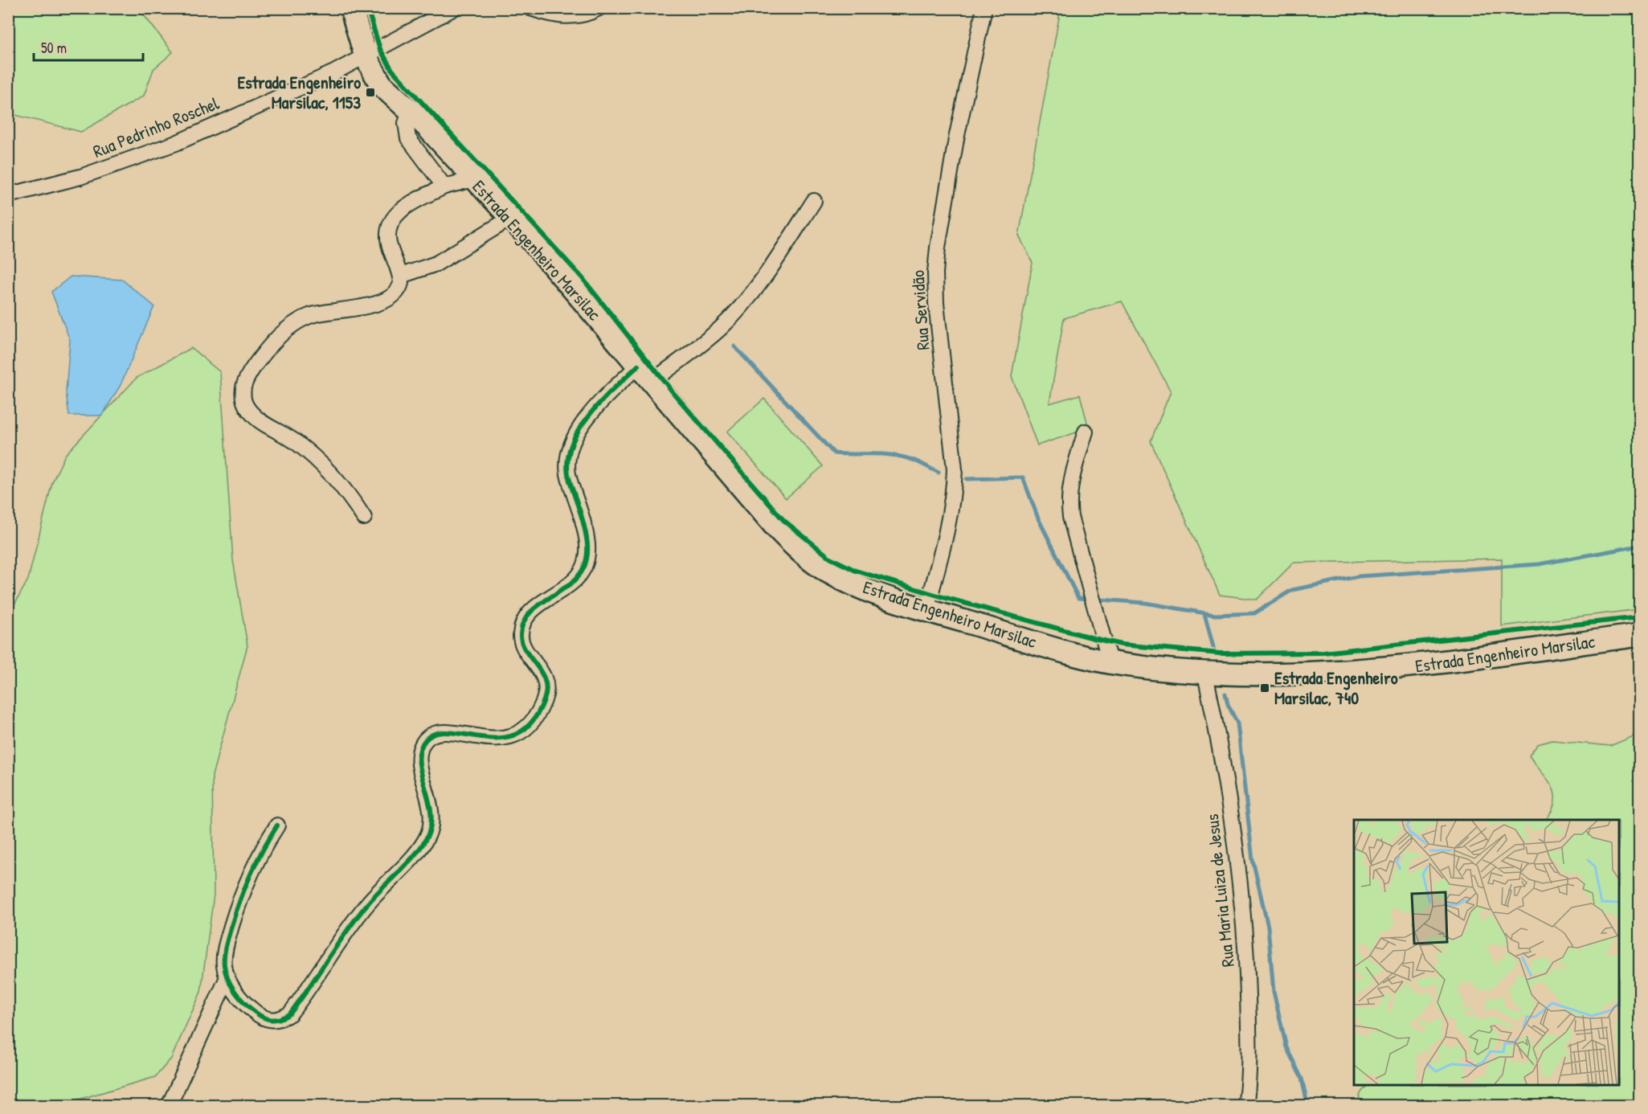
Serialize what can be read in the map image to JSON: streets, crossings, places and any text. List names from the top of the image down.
{
  "streets": {
    "main road": ["Estrada Engenheiro Marsilac"],
    "street": ["Rua Pedrinho Roschel", "Rua Servidão", "Rua Maria Luiza de Jesus"]
  },
  "crossings": [
    ["Rua Pedrinho Roschel", "Estrada Engenheiro Marsilac"],
    ["Estrada Engenheiro Marsilac", "Rua Servidão"],
    ["Estrada Engenheiro Marsilac", "Rua Maria Luiza de Jesus"]
  ],
  "places": {
    "transit": ["Estrada Engenheiro Marsilac, 1153", "Estrada Engenheiro Marsilac, 740"]
  },
  "scale_bar": "50 m"
}
